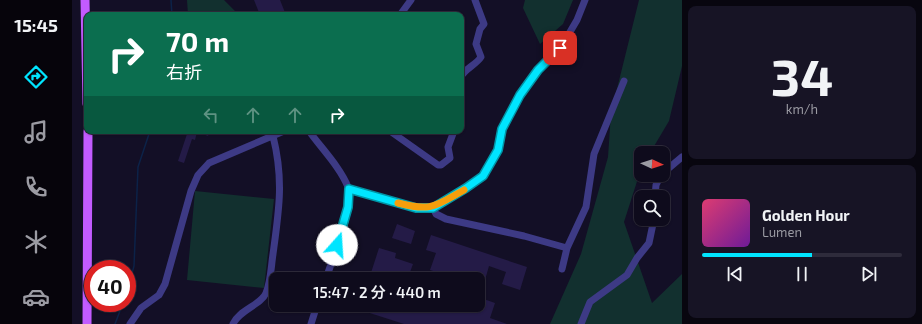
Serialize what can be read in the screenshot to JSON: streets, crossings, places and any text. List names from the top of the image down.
{
  "north": "right",
  "page": {
    "tabs": "15:45",
    "tile": ["34", "km/h"],
    "turn": ["70 m", "右折"],
    "song": ["Golden Hour", "Lumen"],
    "limit": "40",
    "trip": "15:47 · 2 分 · 440 m"
  }
}
